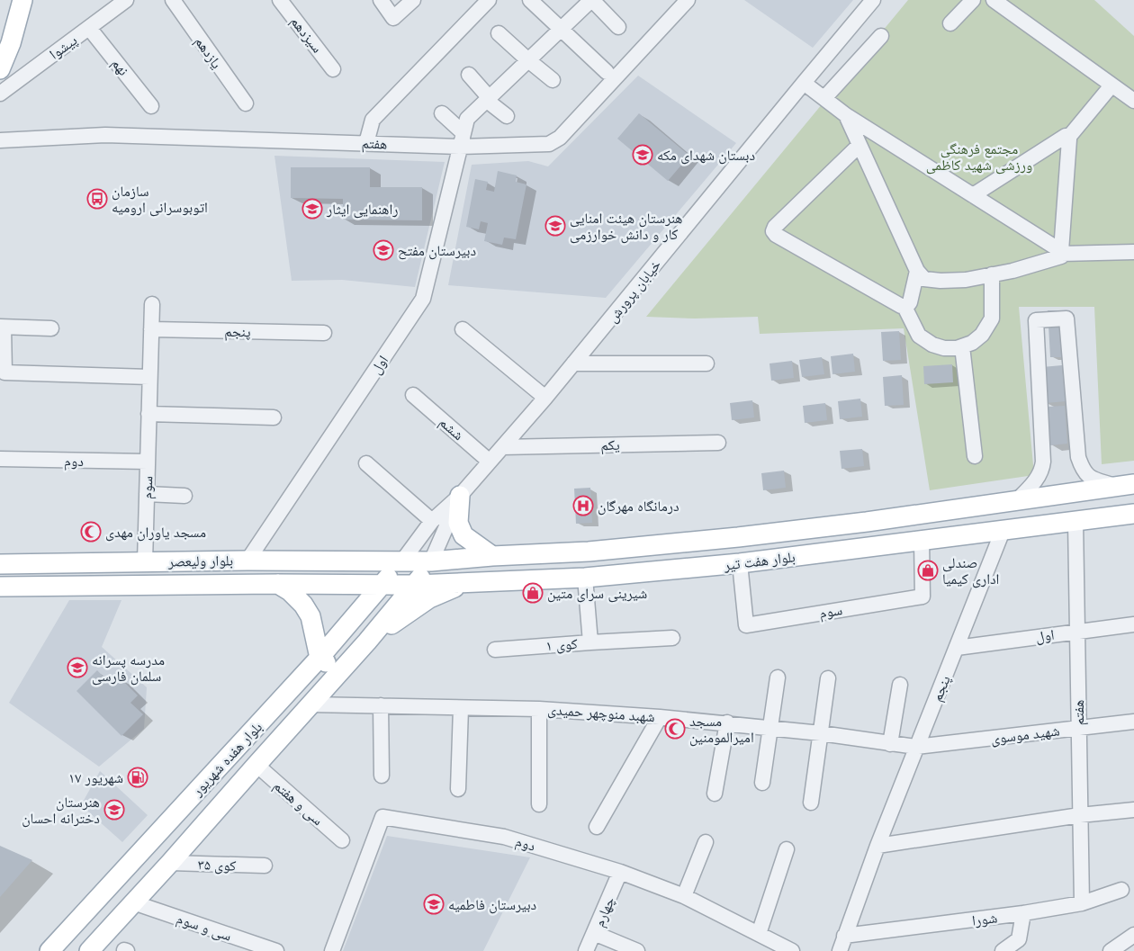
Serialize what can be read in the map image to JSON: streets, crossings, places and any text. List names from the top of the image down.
{
  "streets": {
    "main road": ["بلوار ولیعصر", "بلوار هفت تیر", "بلوار هفده شهریور"],
    "street": [
      "سیزدهم",
      "پیشوا",
      "یازدهم",
      "نهم",
      "هفتم",
      "خیابان پرورش",
      "پنجم",
      "اول",
      "ششم",
      "یکم",
      "دوم",
      "سوم",
      "کوی ۱",
      "شهبد منوچهر حمیدی",
      "شهید موسوی",
      "سی و هفتم",
      "کوی ۳۵",
      "چهارم",
      "شورا",
      "سی و سوم"
    ]
  },
  "crossings": [
    ["پیشوا", "نهم"],
    ["هفتم", "اول"],
    ["هفتم", "بلوار هفت تیر"],
    ["هفتم", "شهید موسوی"],
    ["هفتم", "شورا"],
    ["خیابان پرورش", "ششم"],
    ["خیابان پرورش", "یکم"],
    ["خیابان پرورش", "بلوار ولیعصر"],
    ["خیابان پرورش", "بلوار هفت تیر"],
    ["خیابان پرورش", "بلوار هفده شهریور"],
    ["پنجم", "اول"],
    ["پنجم", "سوم"],
    ["پنجم", "بلوار هفت تیر"],
    ["پنجم", "شهبد منوچهر حمیدی"],
    ["پنجم", "شهید موسوی"],
    ["پنجم", "شورا"],
    ["اول", "بلوار ولیعصر"],
    ["دوم", "سوم"],
    ["دوم", "چهارم"],
    ["سوم", "بلوار ولیعصر"],
    ["سوم", "بلوار هفت تیر"],
    ["بلوار ولیعصر", "بلوار هفت تیر"],
    ["بلوار ولیعصر", "بلوار هفده شهریور"],
    ["بلوار هفت تیر", "کوی ۱"],
    ["بلوار هفت تیر", "بلوار هفده شهریور"],
    ["شهبد منوچهر حمیدی", "شهید موسوی"],
    ["شهبد منوچهر حمیدی", "بلوار هفده شهریور"],
    ["بلوار هفده شهریور", "سی و هفتم"],
    ["بلوار هفده شهریور", "کوی ۳۵"],
    ["بلوار هفده شهریور", "سی و سوم"]
  ],
  "parks": ["مجتمع فرهنگی ورزشی شهید کاظمی"],
  "places": {
    "school or university": [
      "دبستان شهدای مکه",
      "راهنمایی ایثار",
      "هنرستان هیئت امنایی کار و دانش خوارزمی",
      "دبیرستان مفتح",
      "مدرسه پسرانه سلمان فارسی",
      "هنرستان دخترانه احسان",
      "دبیرستان فاطمیه"
    ],
    "bus stop": ["سازمان اتوبوسرانی ارومیه"],
    "hospital": ["درمانگاه مهرگان"],
    "mosque": ["مسجد یاوران مهدی", "مسجد امیرالمومنین"],
    "shop": ["صندلی اداری کیمیا", "شیرینی سرای متین"],
    "fuel station": ["۱۷ شهریور"]
  }
}
